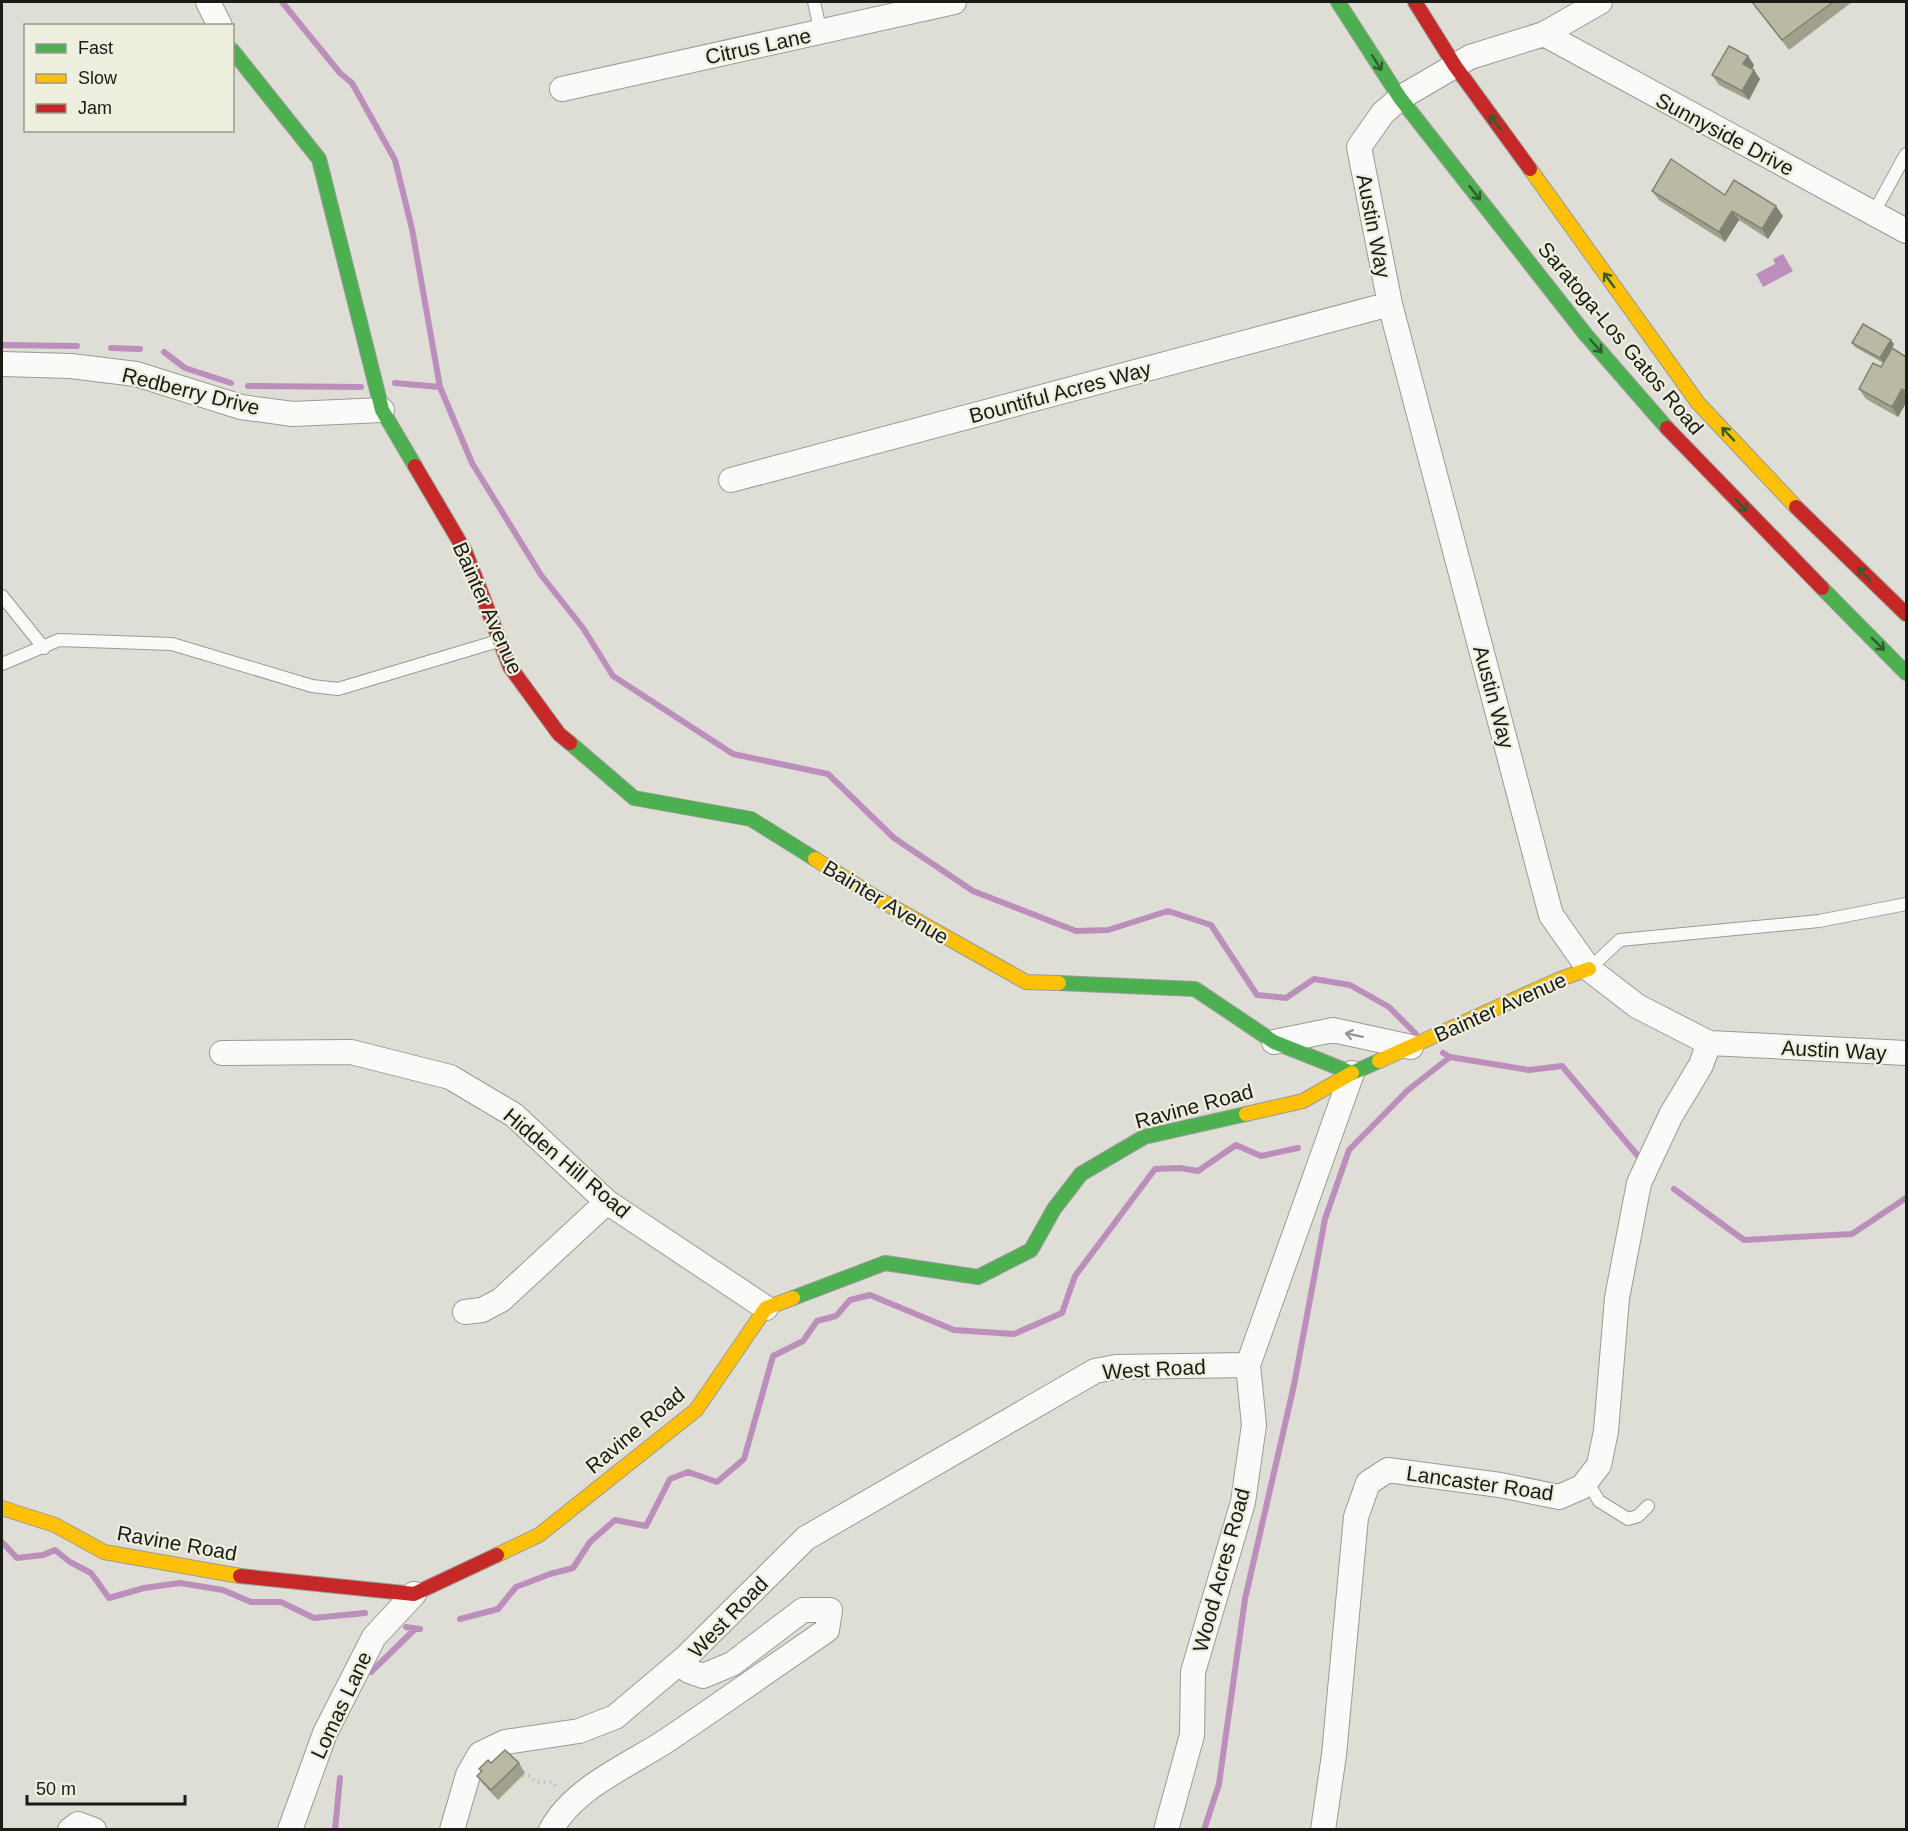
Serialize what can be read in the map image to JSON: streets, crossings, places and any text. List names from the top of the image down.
{
  "streets": {
    "street": [
      "Citrus Lane",
      "Sunnyside Drive",
      "Austin Way",
      "Saratoga-Los Gatos Road",
      "Redberry Drive",
      "Bountiful Acres Way",
      "Bainter Avenue",
      "Ravine Road",
      "Hidden Hill Road",
      "West Road",
      "Lancaster Road",
      "Wood Acres Road",
      "Lomas Lane"
    ]
  },
  "crossings": [
    ["Austin Way", "Saratoga-Los Gatos Road"],
    ["Austin Way", "Bountiful Acres Way"],
    ["Austin Way", "Bainter Avenue"],
    ["Redberry Drive", "Bainter Avenue"],
    ["Bainter Avenue", "Ravine Road"],
    ["Bainter Avenue", "Wood Acres Road"],
    ["Ravine Road", "Hidden Hill Road"],
    ["Ravine Road", "Wood Acres Road"],
    ["Ravine Road", "Lomas Lane"],
    ["West Road", "Wood Acres Road"]
  ],
  "legend": ["Fast", "Slow", "Jam"],
  "scale_bar": "50 m"
}
